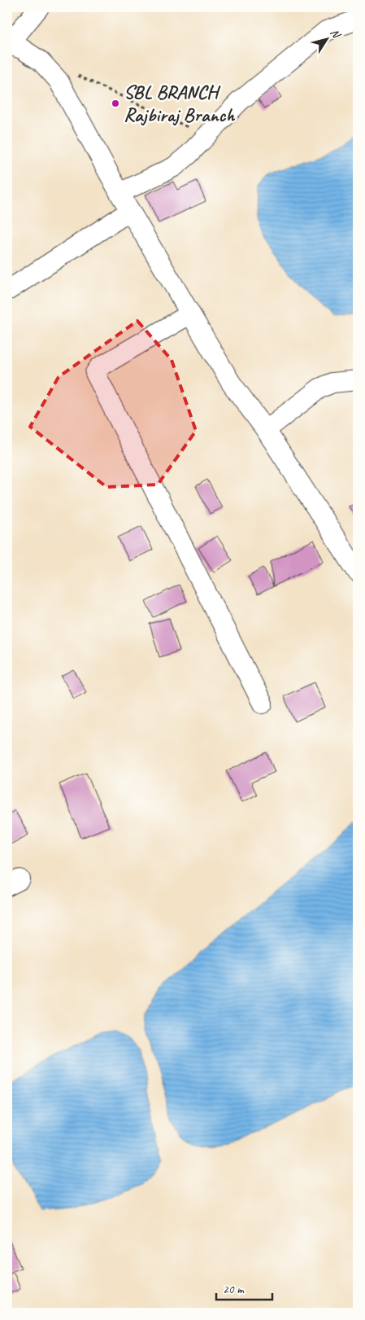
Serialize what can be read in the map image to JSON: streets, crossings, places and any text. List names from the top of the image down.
{
  "places": ["SBL BRANCH Rajbiraj Branch"],
  "scale_bar": "20 m",
  "north": "top right"
}
